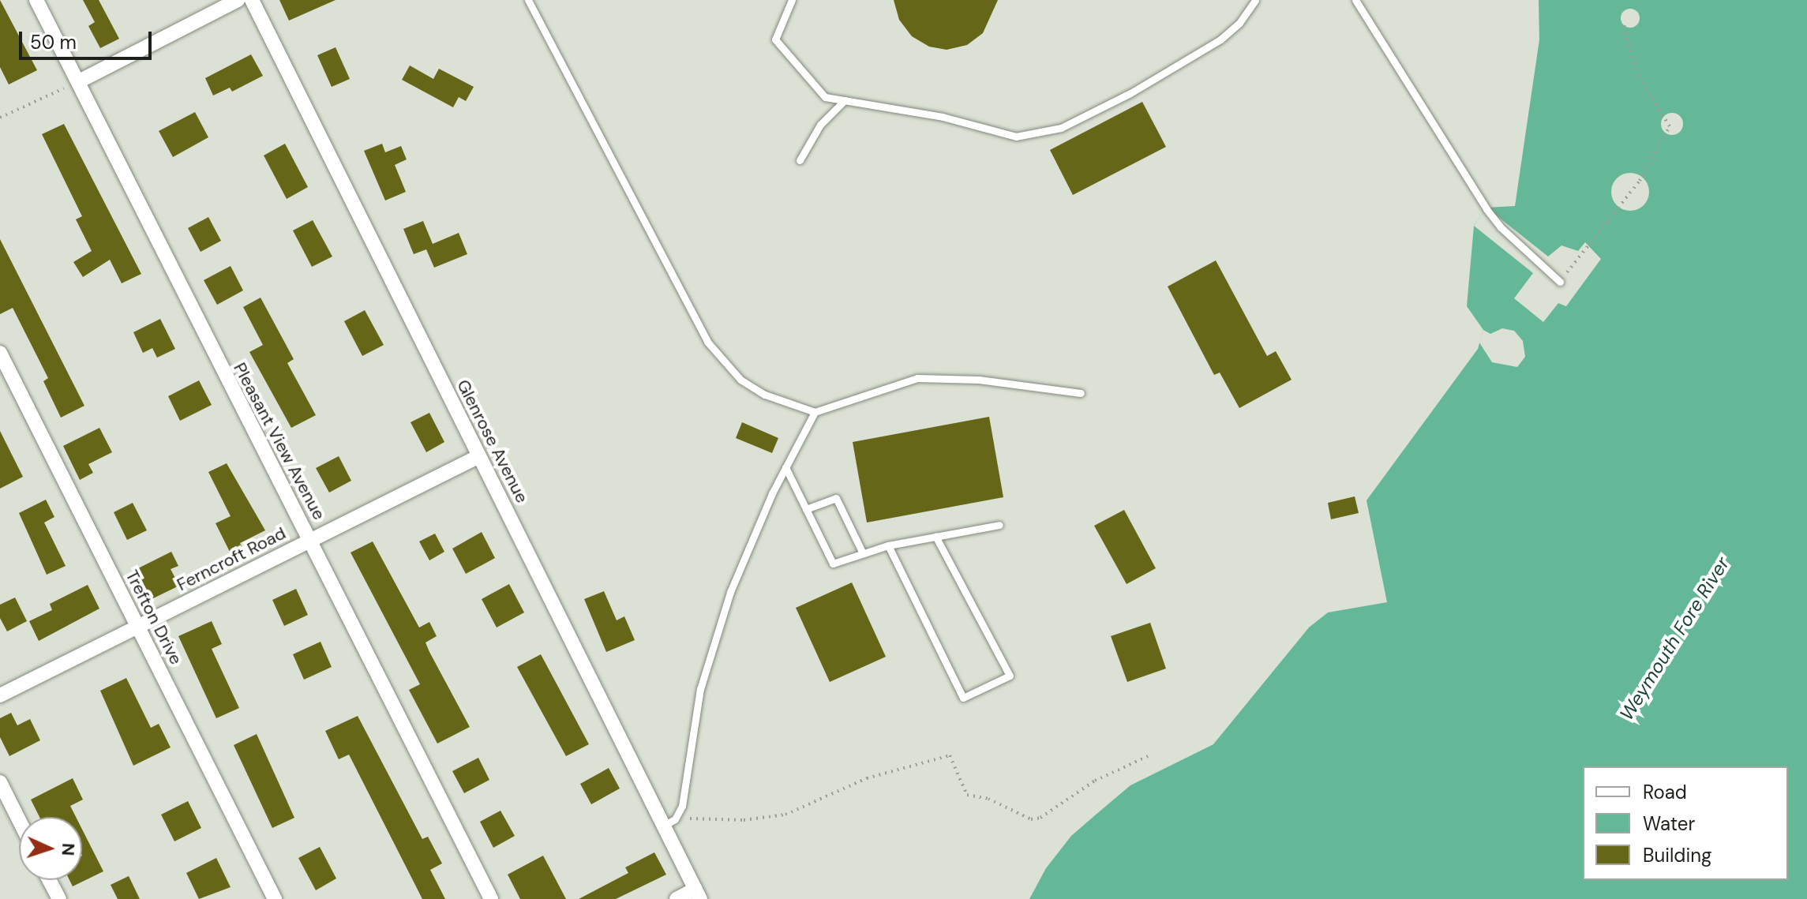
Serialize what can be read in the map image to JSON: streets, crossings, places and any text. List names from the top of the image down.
{
  "streets": {
    "street": [
      "Pleasant View Avenue",
      "Glenrose Avenue",
      "Ferncroft Road",
      "Trefton Drive"
    ]
  },
  "crossings": [
    ["Pleasant View Avenue", "Ferncroft Road"],
    ["Glenrose Avenue", "Ferncroft Road"],
    ["Ferncroft Road", "Trefton Drive"]
  ],
  "water": ["Weymouth Fore River"],
  "legend": ["Road", "Water", "Building"],
  "scale_bar": "50 m",
  "north": "right"
}
